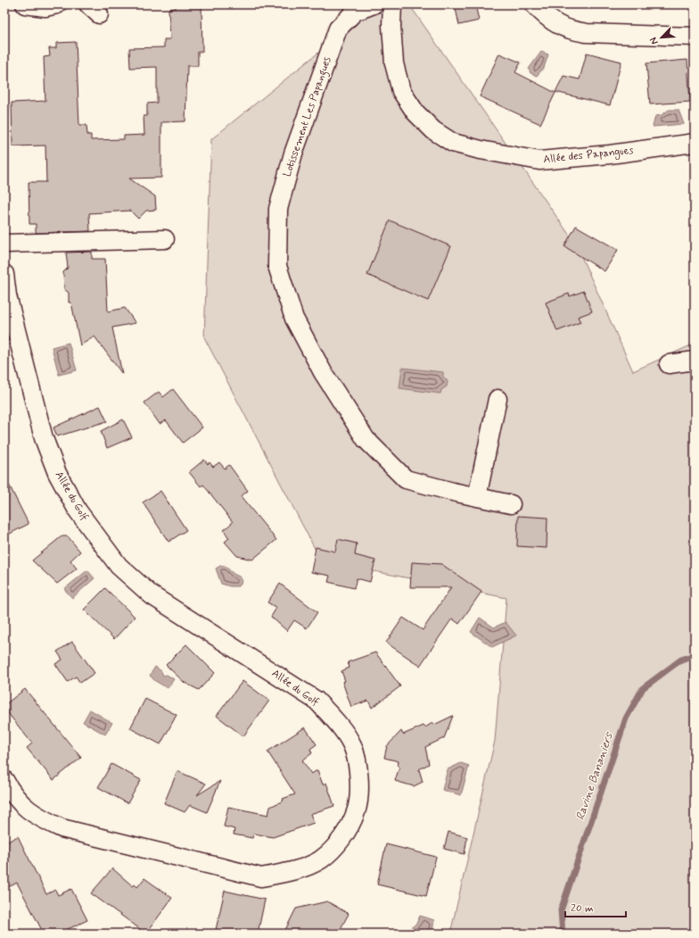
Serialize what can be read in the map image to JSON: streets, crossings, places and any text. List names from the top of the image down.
{
  "streets": {
    "street": ["Lotissement Les Papangues", "Allée des Papangues", "Allée du Golf"]
  },
  "water": ["Ravine Bananiers"],
  "scale_bar": "20 m",
  "north": "bottom left"
}
